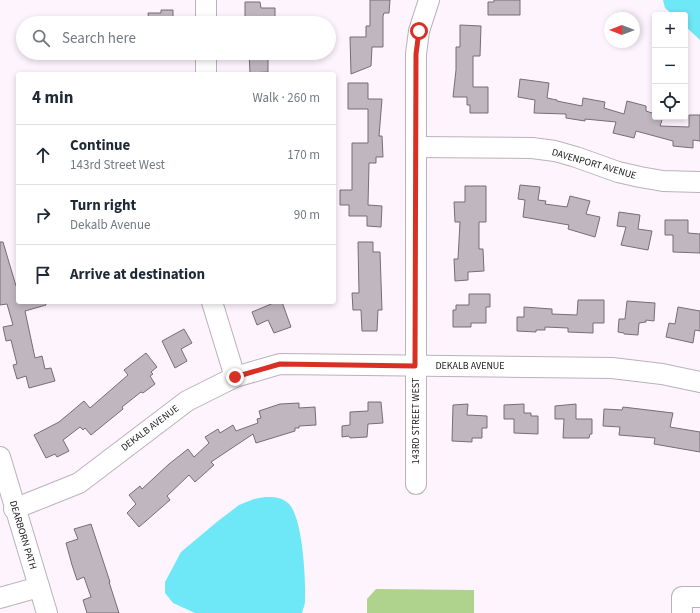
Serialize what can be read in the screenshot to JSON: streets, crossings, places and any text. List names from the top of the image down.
{
  "streets": {
    "street": [
      "DAVENPORT AVENUE",
      "DEKALB AVENUE",
      "143RD STREET WEST",
      "DEARBORN PATH"
    ]
  },
  "crossings": [
    ["DAVENPORT AVENUE", "143RD STREET WEST"],
    ["DEKALB AVENUE", "143RD STREET WEST"],
    ["DEKALB AVENUE", "DEARBORN PATH"]
  ],
  "north": "left",
  "page": {
    "map_buttons": ["+", "−"],
    "search": "Search here",
    "heading": ["4 min", "Walk · 260 m"],
    "list": [
      ["Continue", "143rd Street West", "170 m"],
      ["Turn right", "Dekalb Avenue", "90 m"],
      "Arrive at destination"
    ]
  }
}
